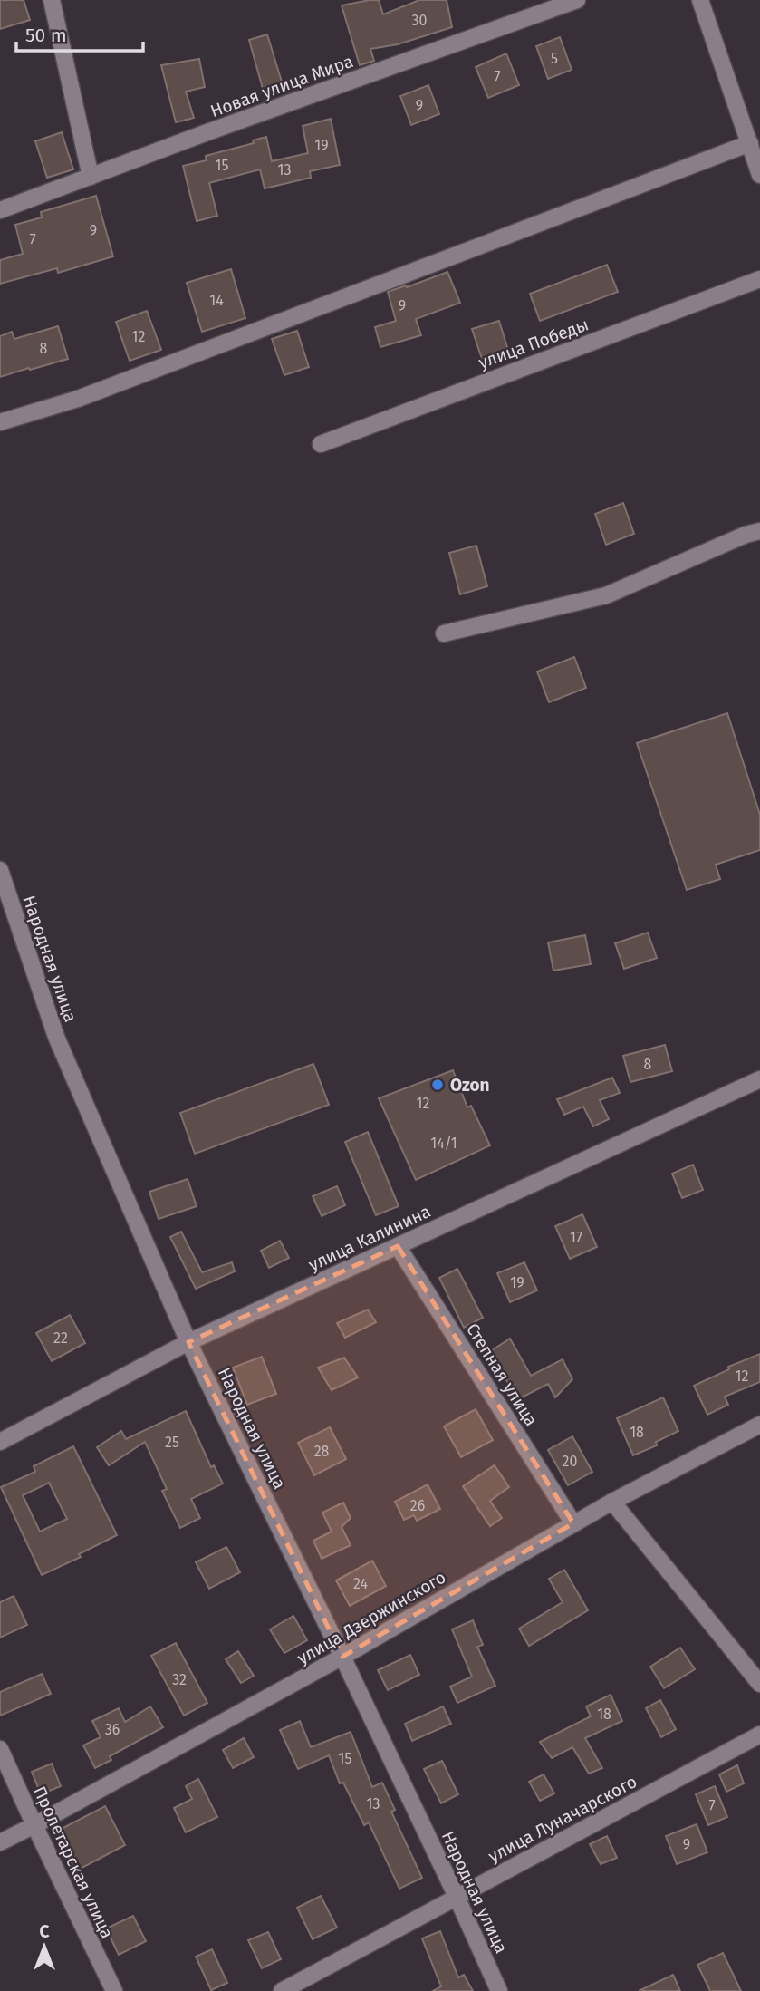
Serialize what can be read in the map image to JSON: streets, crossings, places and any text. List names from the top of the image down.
{
  "streets": {
    "street": [
      "Новая улица Мира",
      "улица Победы",
      "Народная улица",
      "улица Калинина",
      "Степная улица",
      "улица Дзержинского",
      "улица Луначарского",
      "Пролетарская улица"
    ]
  },
  "crossings": [
    ["Народная улица", "улица Калинина"],
    ["Народная улица", "улица Дзержинского"],
    ["Народная улица", "улица Луначарского"],
    ["улица Калинина", "Степная улица"],
    ["Степная улица", "улица Дзержинского"],
    ["улица Дзержинского", "Пролетарская улица"]
  ],
  "places": ["Ozon"],
  "house_numbers": [
    "30",
    "5",
    "7",
    "9",
    "19",
    "15",
    "13",
    "9",
    "7",
    "14",
    "9",
    "12",
    "8",
    "8",
    "12",
    "14/1",
    "17",
    "19",
    "22",
    "12",
    "18",
    "25",
    "28",
    "20",
    "26",
    "24",
    "32",
    "18",
    "36",
    "15",
    "13",
    "7",
    "9"
  ],
  "scale_bar": "50 m",
  "north": "top"
}
